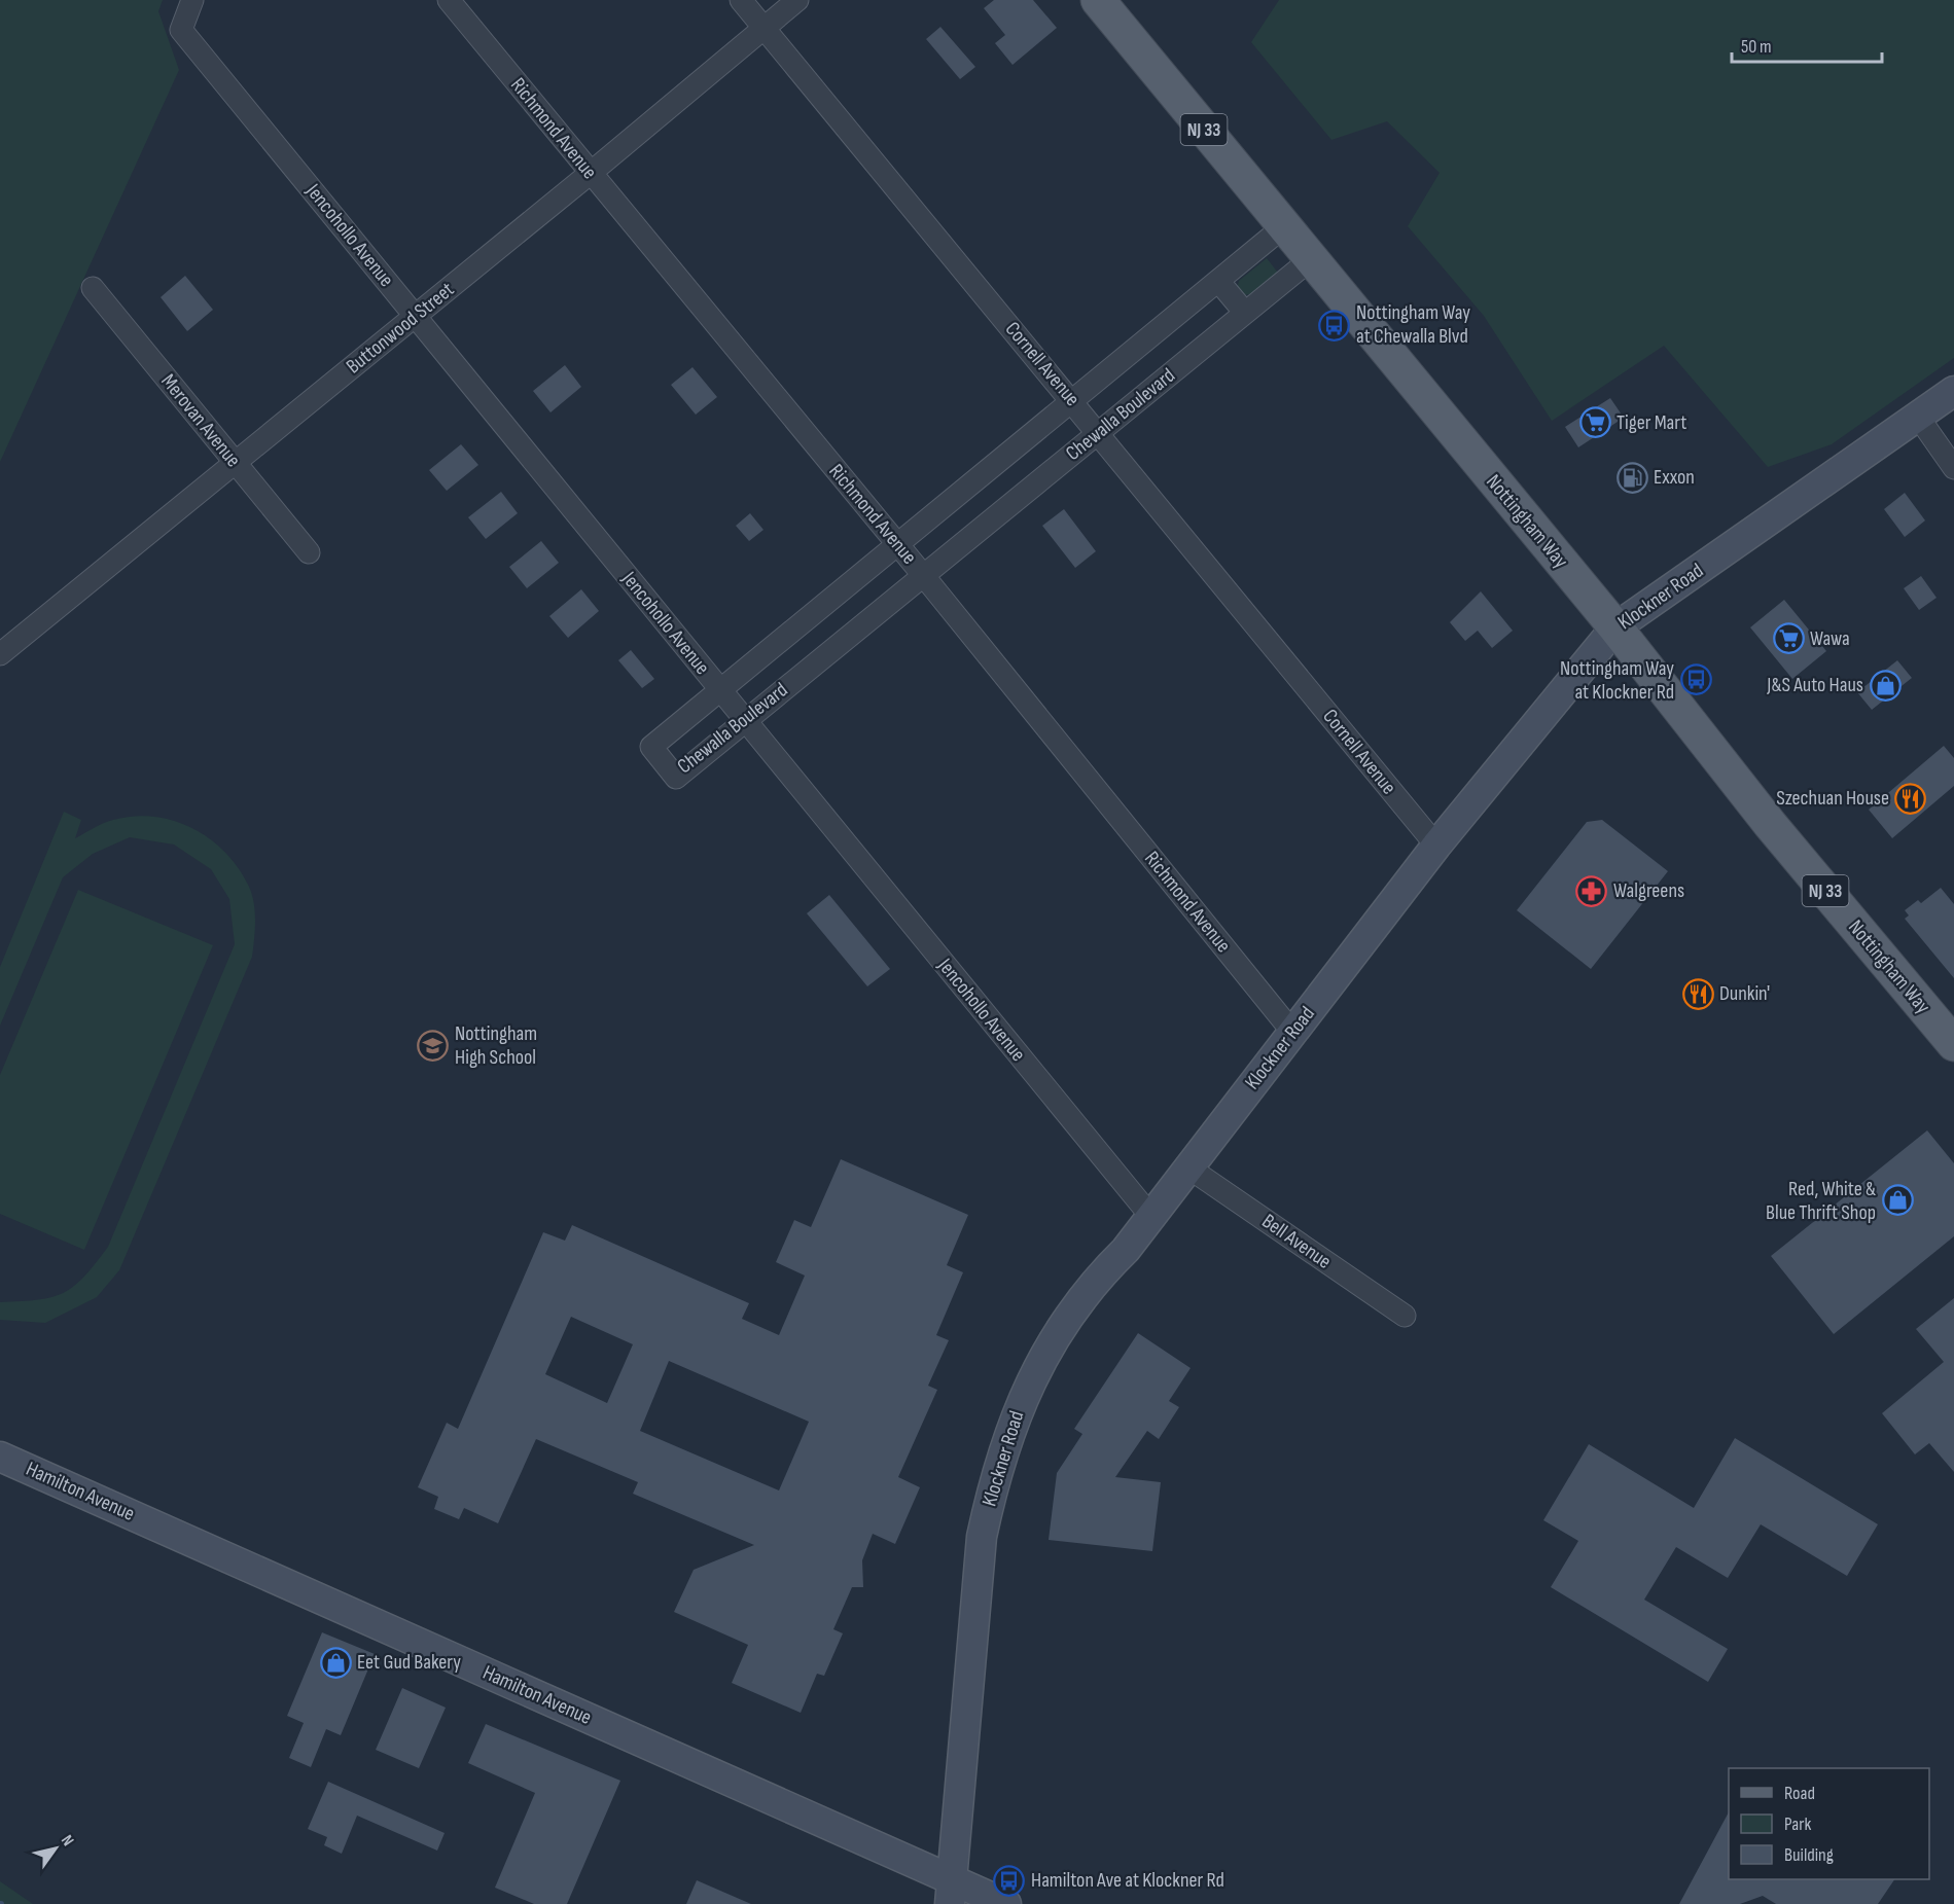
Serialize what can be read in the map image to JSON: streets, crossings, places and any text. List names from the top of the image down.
{
  "streets": {
    "main road": [
      "NJ 33",
      "Nottingham Way",
      "Klockner Road",
      "Hamilton Avenue"
    ],
    "street": [
      "Richmond Avenue",
      "Jencohollo Avenue",
      "Buttonwood Street",
      "Cornell Avenue",
      "Chewalla Boulevard",
      "Merovan Avenue",
      "Bell Avenue"
    ]
  },
  "crossings": [
    ["Richmond Avenue", "Buttonwood Street"],
    ["Richmond Avenue", "Chewalla Boulevard"],
    ["Richmond Avenue", "Klockner Road"],
    ["Jencohollo Avenue", "Buttonwood Street"],
    ["Jencohollo Avenue", "Chewalla Boulevard"],
    ["Jencohollo Avenue", "Klockner Road"],
    ["Buttonwood Street", "Cornell Avenue"],
    ["Buttonwood Street", "Merovan Avenue"],
    ["Cornell Avenue", "Chewalla Boulevard"],
    ["Cornell Avenue", "Klockner Road"],
    ["Chewalla Boulevard", "Nottingham Way"],
    ["Nottingham Way", "Klockner Road"],
    ["Klockner Road", "Bell Avenue"],
    ["Klockner Road", "Hamilton Avenue"]
  ],
  "places": {
    "bus stop": ["Nottingham Way at Chewalla Blvd", "Nottingham Way at Klockner Rd", "Hamilton Ave at Klockner Rd"],
    "supermarket": ["Tiger Mart", "Wawa"],
    "fuel station": ["Exxon"],
    "shop": ["J&S Auto Haus", "Red, White & Blue Thrift Shop", "Eet Gud Bakery"],
    "restaurant": ["Szechuan House", "Dunkin'"],
    "pharmacy": ["Walgreens"],
    "school or university": ["Nottingham High School"]
  },
  "legend": ["Road", "Park", "Building"],
  "scale_bar": "50 m",
  "north": "top right"
}
